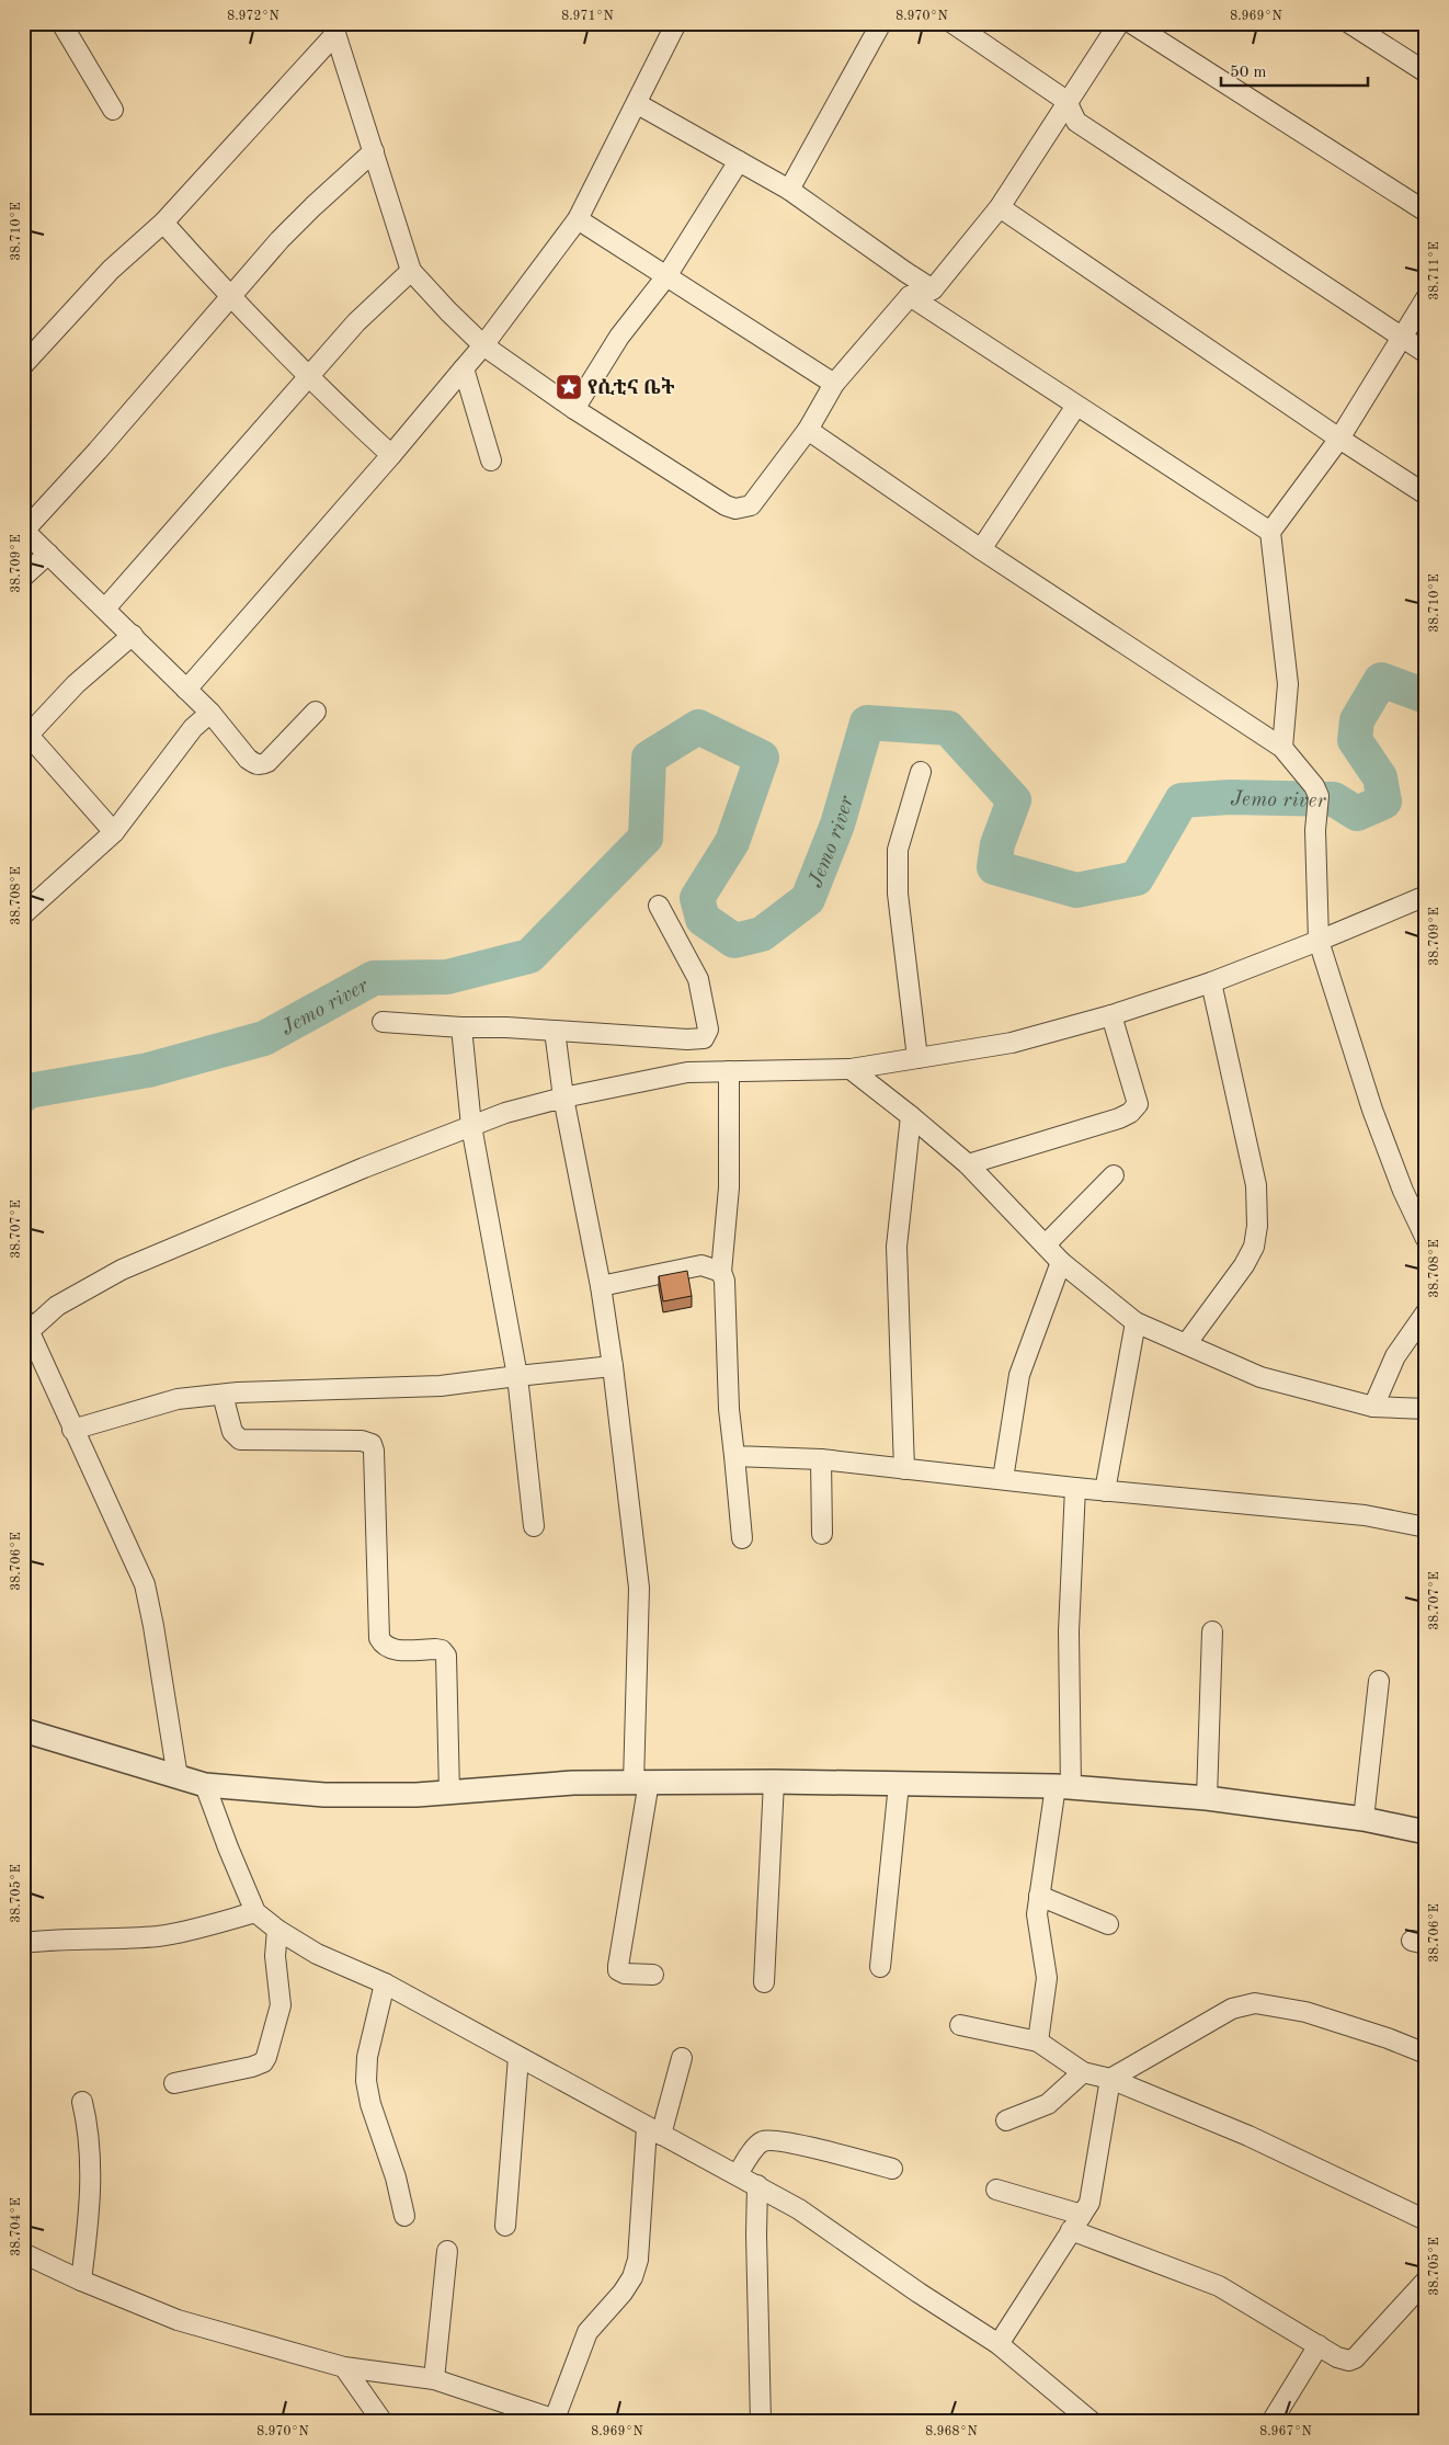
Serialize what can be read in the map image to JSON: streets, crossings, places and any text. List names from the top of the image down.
{
  "water": ["Jemo river"],
  "places": {
    "place": ["የሲቲና ቤት"]
  },
  "scale_bar": "50 m",
  "coordinates": [
    "8.972°N",
    "8.971°N",
    "8.970°N",
    "8.969°N",
    "38.710°E",
    "38.711°E",
    "38.709°E",
    "38.708°E",
    "38.707°E",
    "38.706°E",
    "38.705°E",
    "38.704°E",
    "8.968°N",
    "8.967°N"
  ]
}
